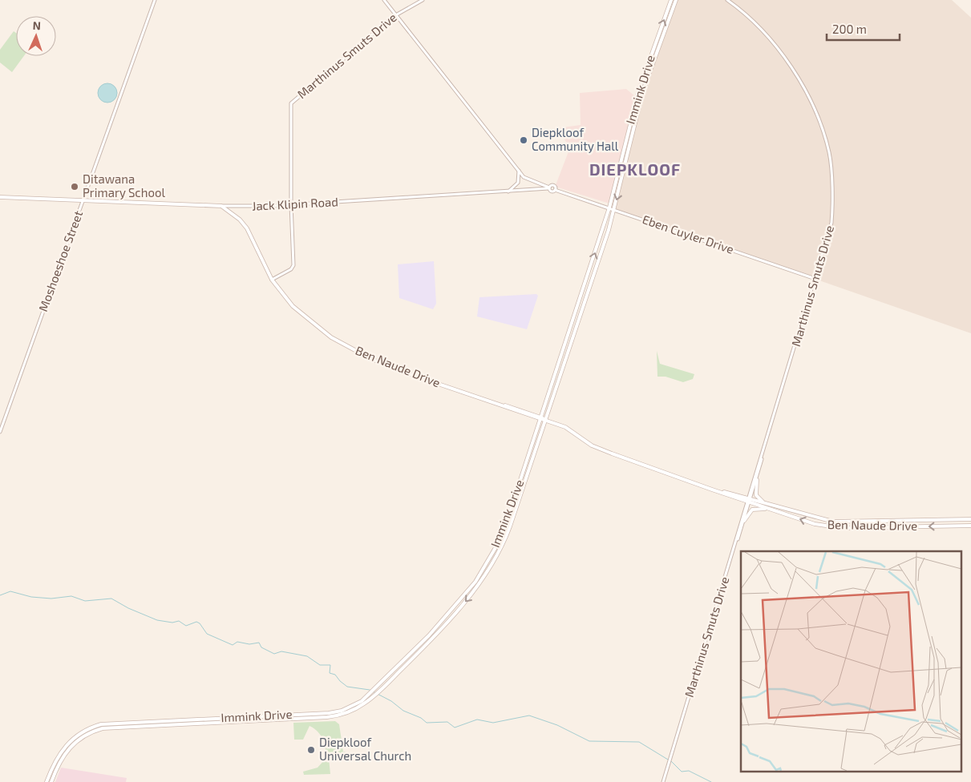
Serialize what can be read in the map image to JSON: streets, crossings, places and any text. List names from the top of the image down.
{
  "streets": {
    "main road": ["Immink Drive", "Jack Klipin Road", "Ben Naude Drive"],
    "street": ["Marthinus Smuts Drive", "Eben Cuyler Drive", "Moshoeshoe Street"]
  },
  "crossings": [
    ["Marthinus Smuts Drive", "Jack Klipin Road"],
    ["Marthinus Smuts Drive", "Eben Cuyler Drive"],
    ["Marthinus Smuts Drive", "Ben Naude Drive"],
    ["Immink Drive", "Eben Cuyler Drive"],
    ["Immink Drive", "Ben Naude Drive"],
    ["Jack Klipin Road", "Moshoeshoe Street"],
    ["Jack Klipin Road", "Ben Naude Drive"]
  ],
  "districts": ["DIEPKLOOF"],
  "places": ["Diepkloof Community Hall", "Ditawana Primary School", "Diepkloof Universal Church"],
  "scale_bar": "200 m",
  "north": "top"
}
